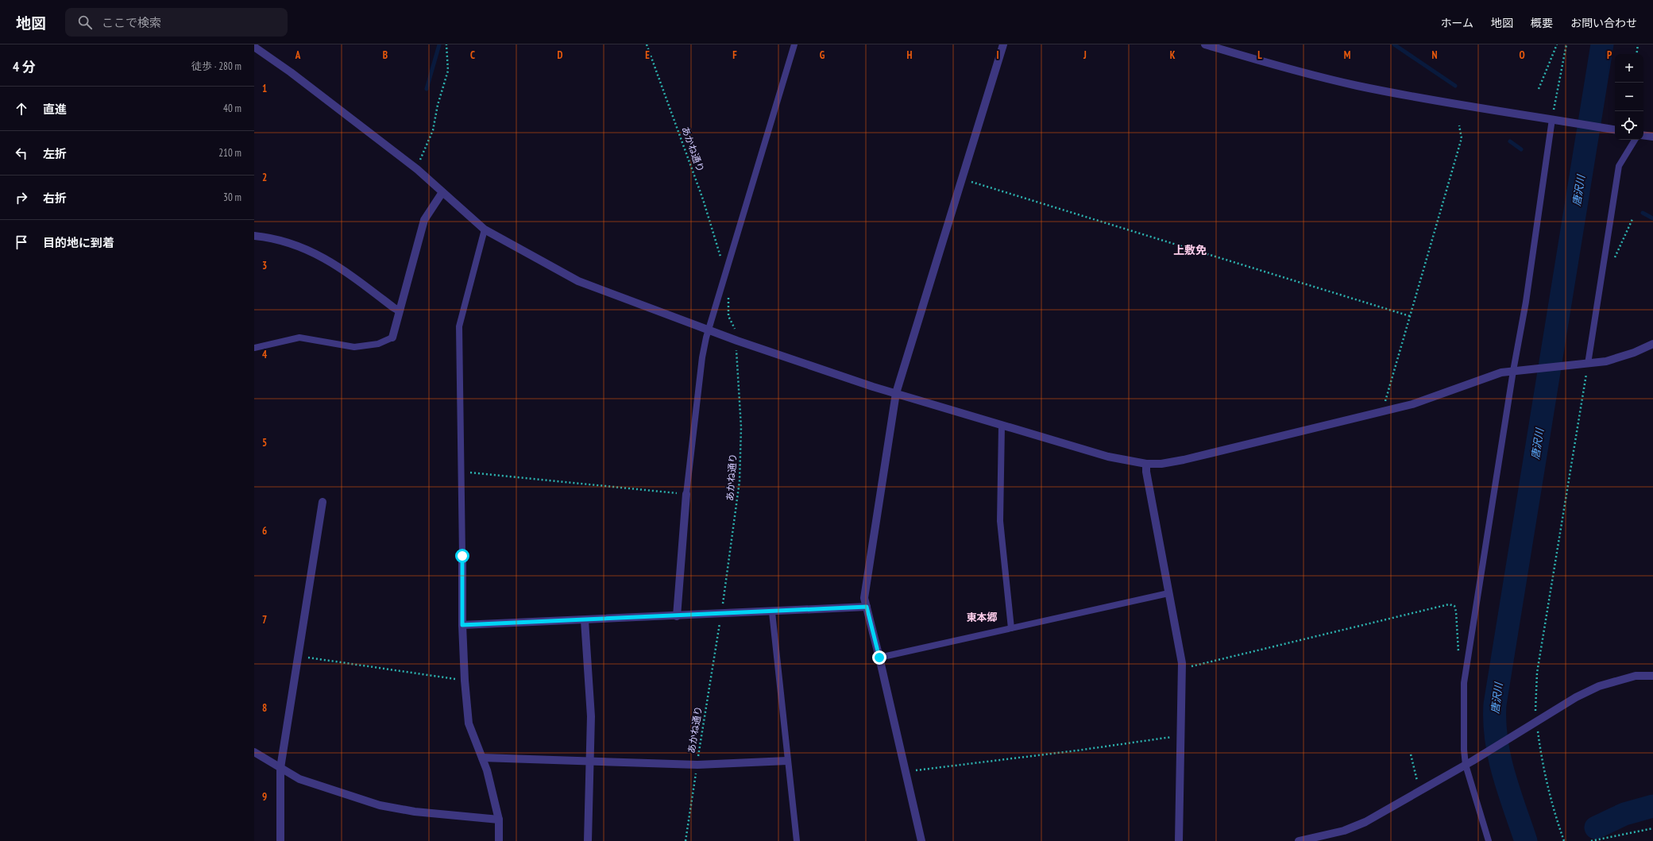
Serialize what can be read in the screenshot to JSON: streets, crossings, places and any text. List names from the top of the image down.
{
  "streets": {
    "path": ["あかね通り"]
  },
  "districts": ["上敷免", "東本郷"],
  "water": ["唐沢川"],
  "page": {
    "header": "地図",
    "search": "ここで検索",
    "nav": [
      "ホーム",
      "地図",
      "概要",
      "お問い合わせ"
    ],
    "heading": ["4 分", "徒歩 · 280 m"],
    "map_buttons": ["+", "−"],
    "list": [
      ["直進", "40 m"],
      ["左折", "210 m"],
      ["右折", "30 m"],
      "目的地に到着"
    ]
  },
  "grid": {
    "columns": [
      "A",
      "B",
      "C",
      "D",
      "E",
      "F",
      "G",
      "H",
      "I",
      "J",
      "K",
      "L",
      "M",
      "N",
      "O",
      "P"
    ],
    "rows": [
      "1",
      "2",
      "3",
      "4",
      "5",
      "6",
      "7",
      "8",
      "9"
    ]
  }
}
